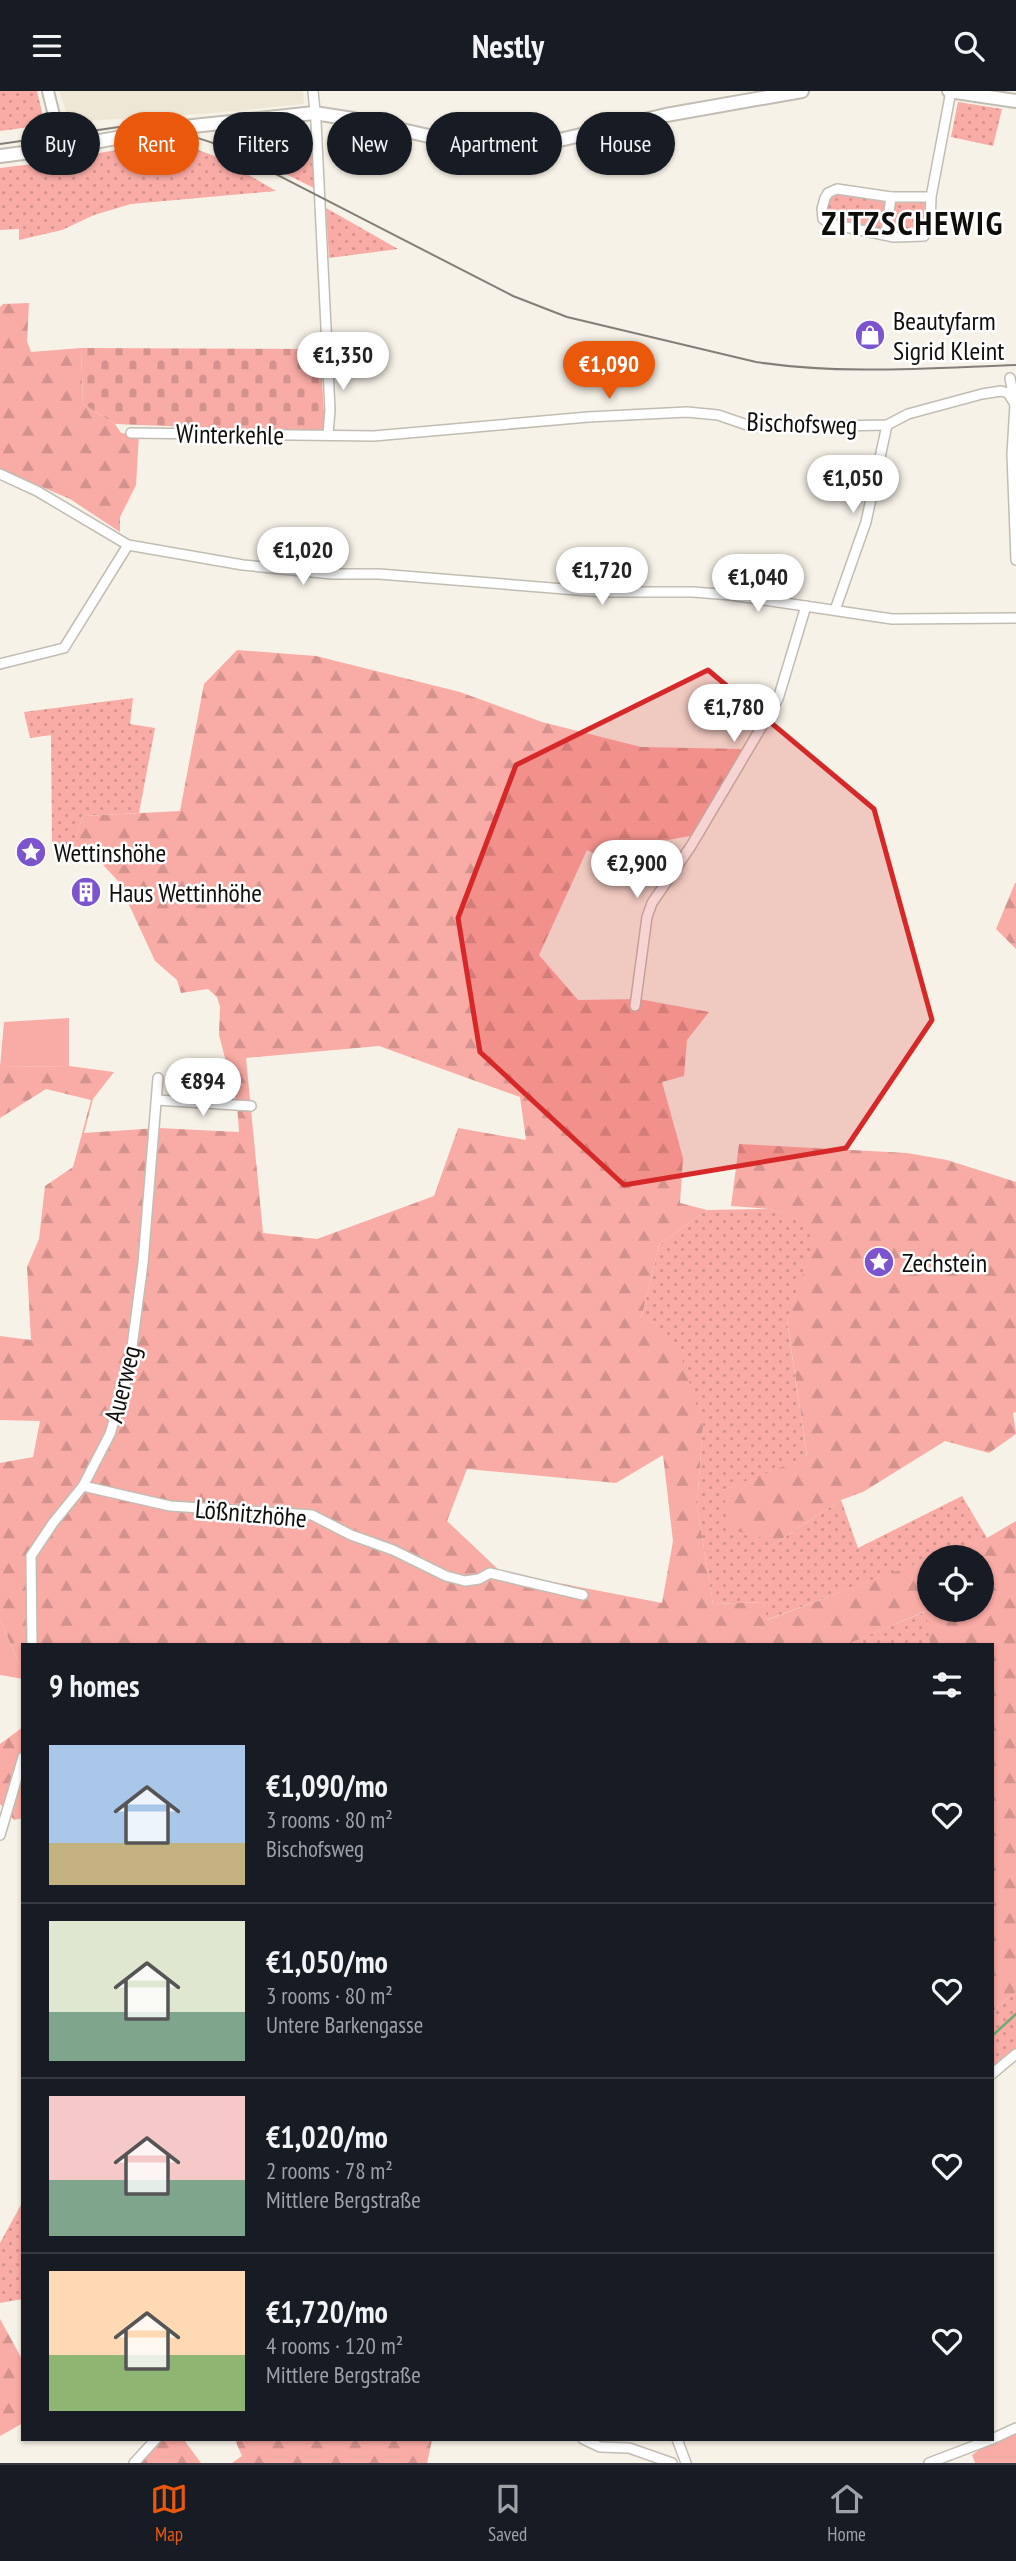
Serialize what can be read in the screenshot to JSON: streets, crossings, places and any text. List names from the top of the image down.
{
  "streets": {
    "street": [
      "Bischofsweg",
      "Winterkehle",
      "Auerweg",
      "Lößnitzhöhe"
    ]
  },
  "crossings": [
    ["Bischofsweg", "Winterkehle"],
    ["Auerweg", "Lößnitzhöhe"]
  ],
  "districts": ["ZITZSCHEWIG"],
  "places": {
    "shop": ["Beautyfarm Sigrid Kleint"],
    "place": ["Wettinshöhe", "Zechstein"],
    "building": ["Haus Wettinhöhe"]
  },
  "page": {
    "header": "Nestly",
    "chip": [
      "Buy",
      "Rent",
      "Filters",
      "New",
      "Apartment",
      "House"
    ],
    "price": [
      "€1,350",
      "€1,090",
      "€1,050",
      "€1,020",
      "€1,720",
      "€1,040",
      "€1,780",
      "€2,900",
      "€894"
    ],
    "heading": "9 homes",
    "list": [
      {
        "name": "€1,090/mo",
        "note": "3 rooms · 80 m² · Bischofsweg"
      },
      {
        "name": "€1,050/mo",
        "note": "3 rooms · 80 m² · Untere Barkengasse"
      },
      {
        "name": "€1,020/mo",
        "note": "2 rooms · 78 m² · Mittlere Bergstraße"
      },
      {
        "name": "€1,720/mo",
        "note": "4 rooms · 120 m² · Mittlere Bergstraße"
      }
    ],
    "tabs": ["Map", "Saved", "Home"]
  }
}
